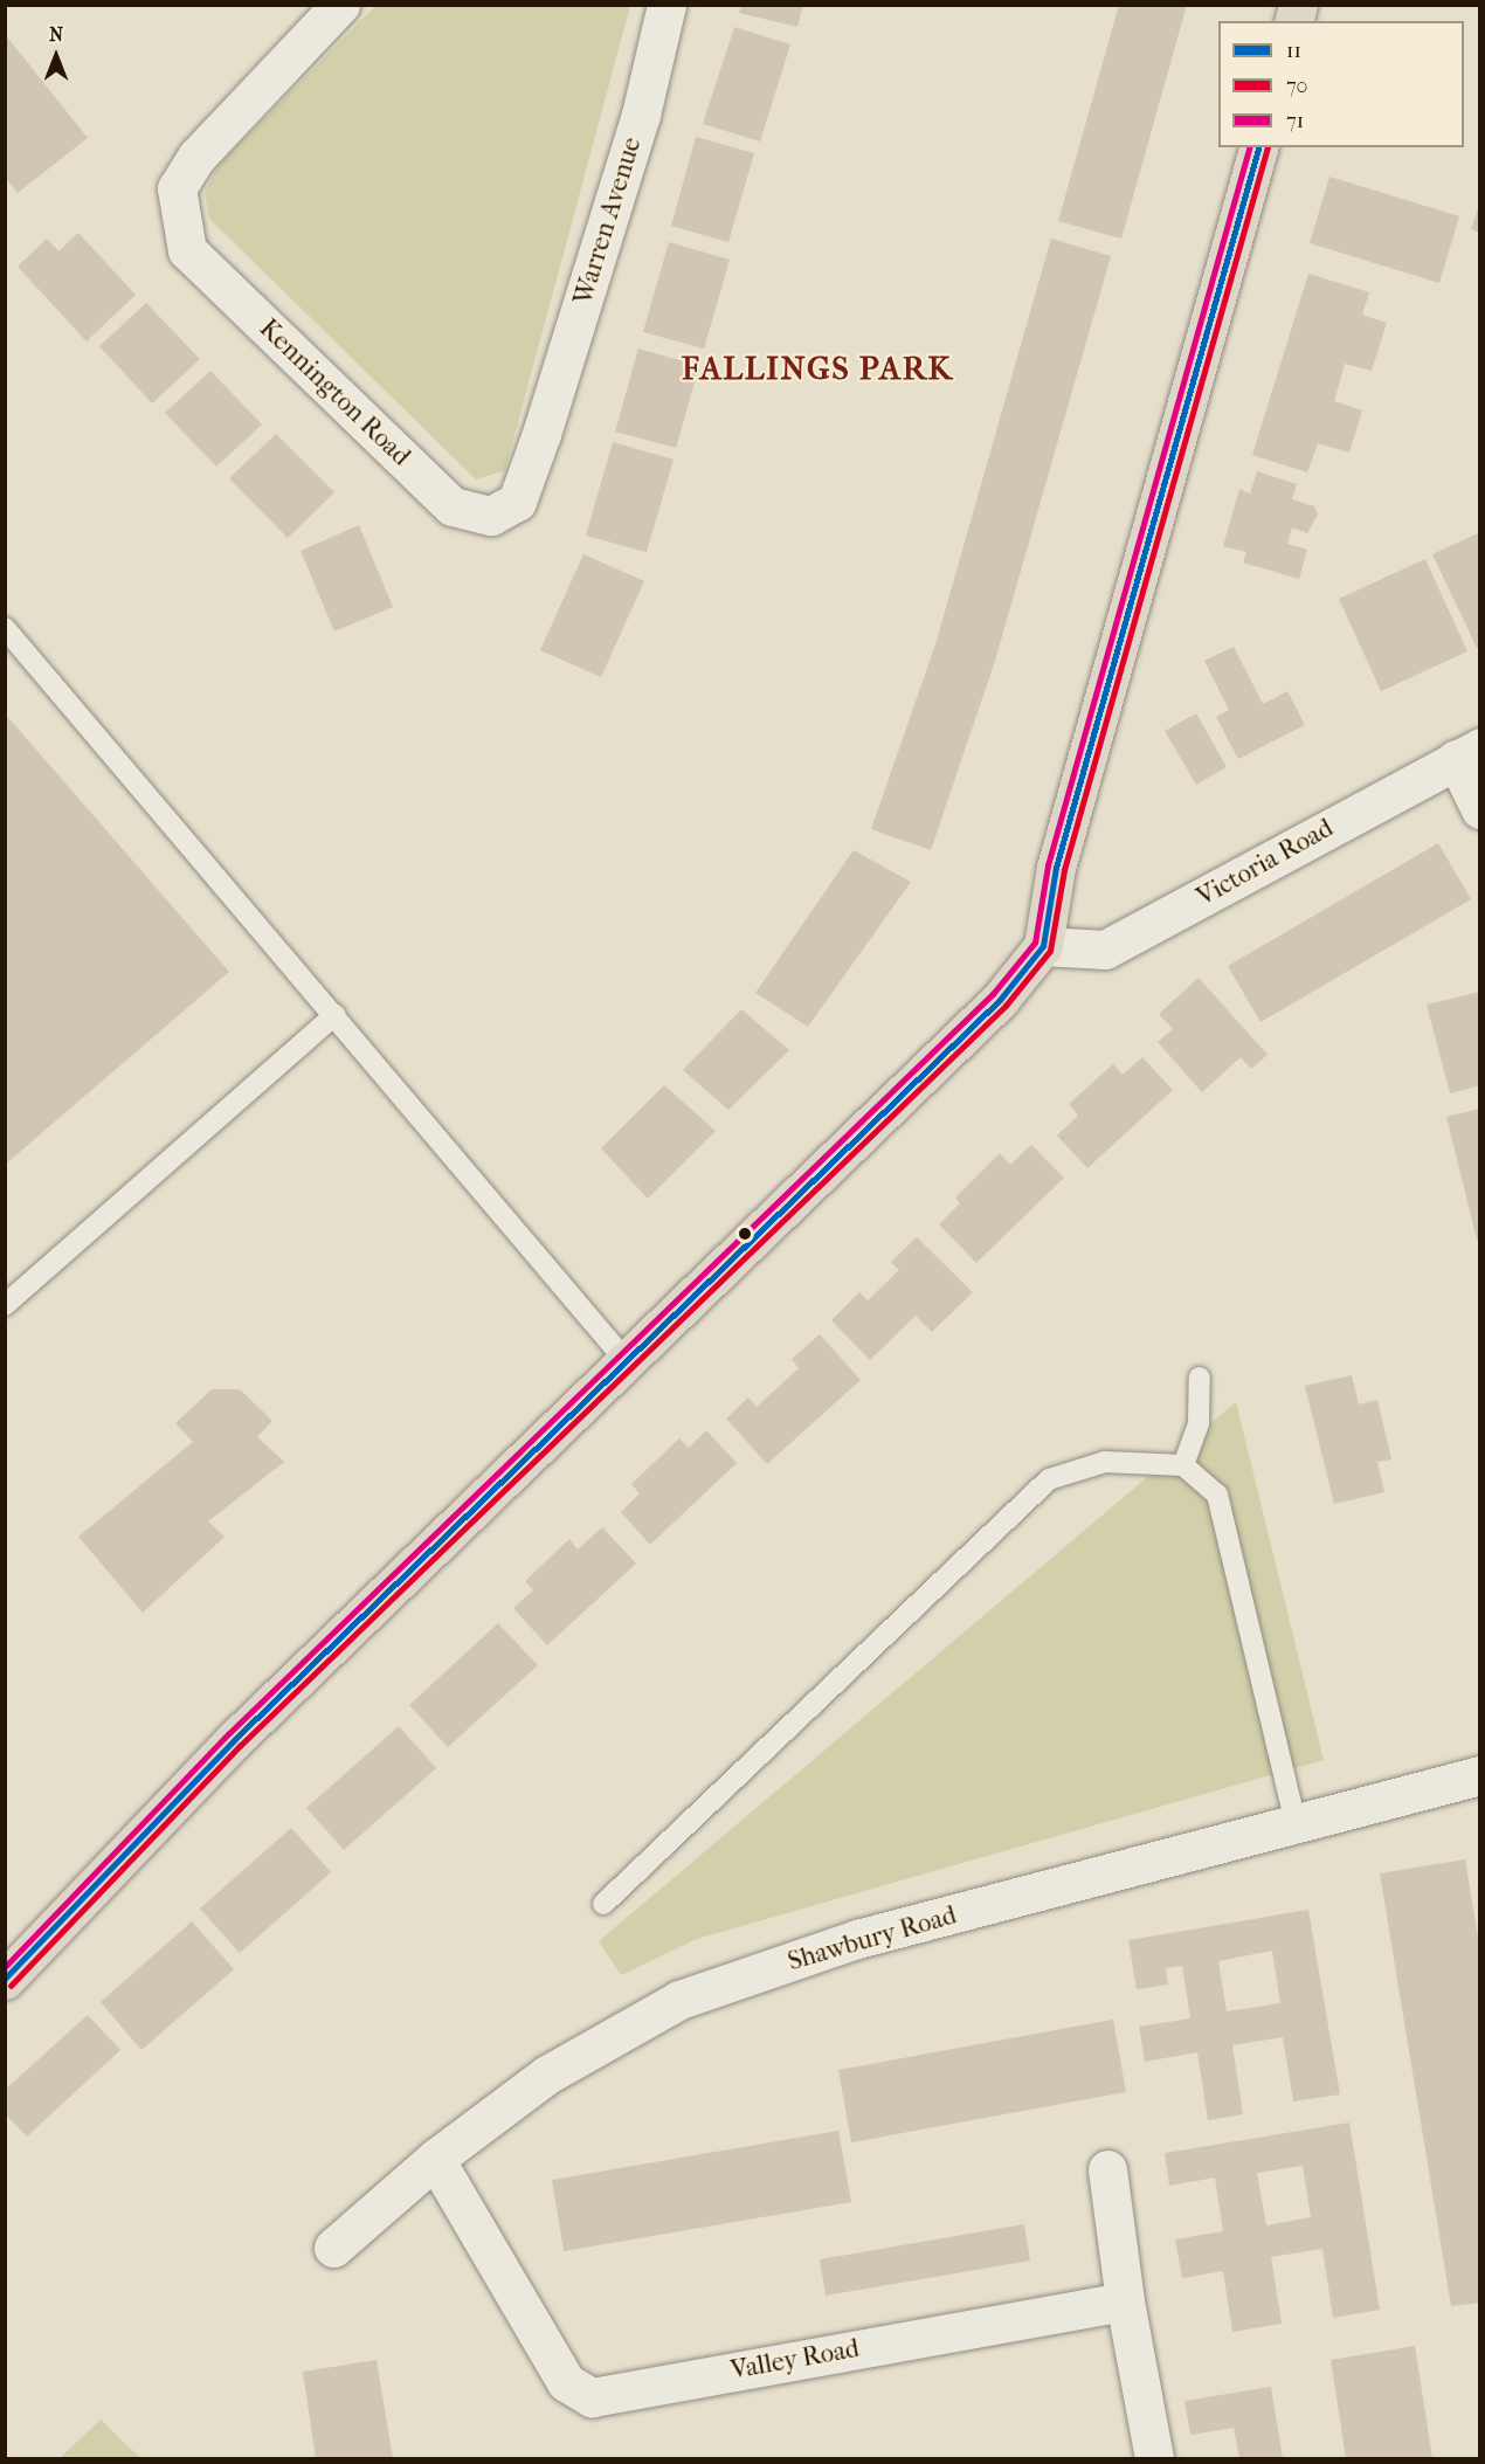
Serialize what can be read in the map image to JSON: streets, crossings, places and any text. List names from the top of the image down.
{
  "streets": {
    "street": [
      "Warren Avenue",
      "Kennington Road",
      "Victoria Road",
      "Shawbury Road",
      "Valley Road"
    ]
  },
  "crossings": [
    ["Warren Avenue", "Kennington Road"],
    ["Shawbury Road", "Valley Road"]
  ],
  "districts": ["FALLINGS PARK"],
  "lines": ["transit line 11", "transit line 70", "transit line 71"],
  "legend": ["11", "70", "71"],
  "north": "top"
}
